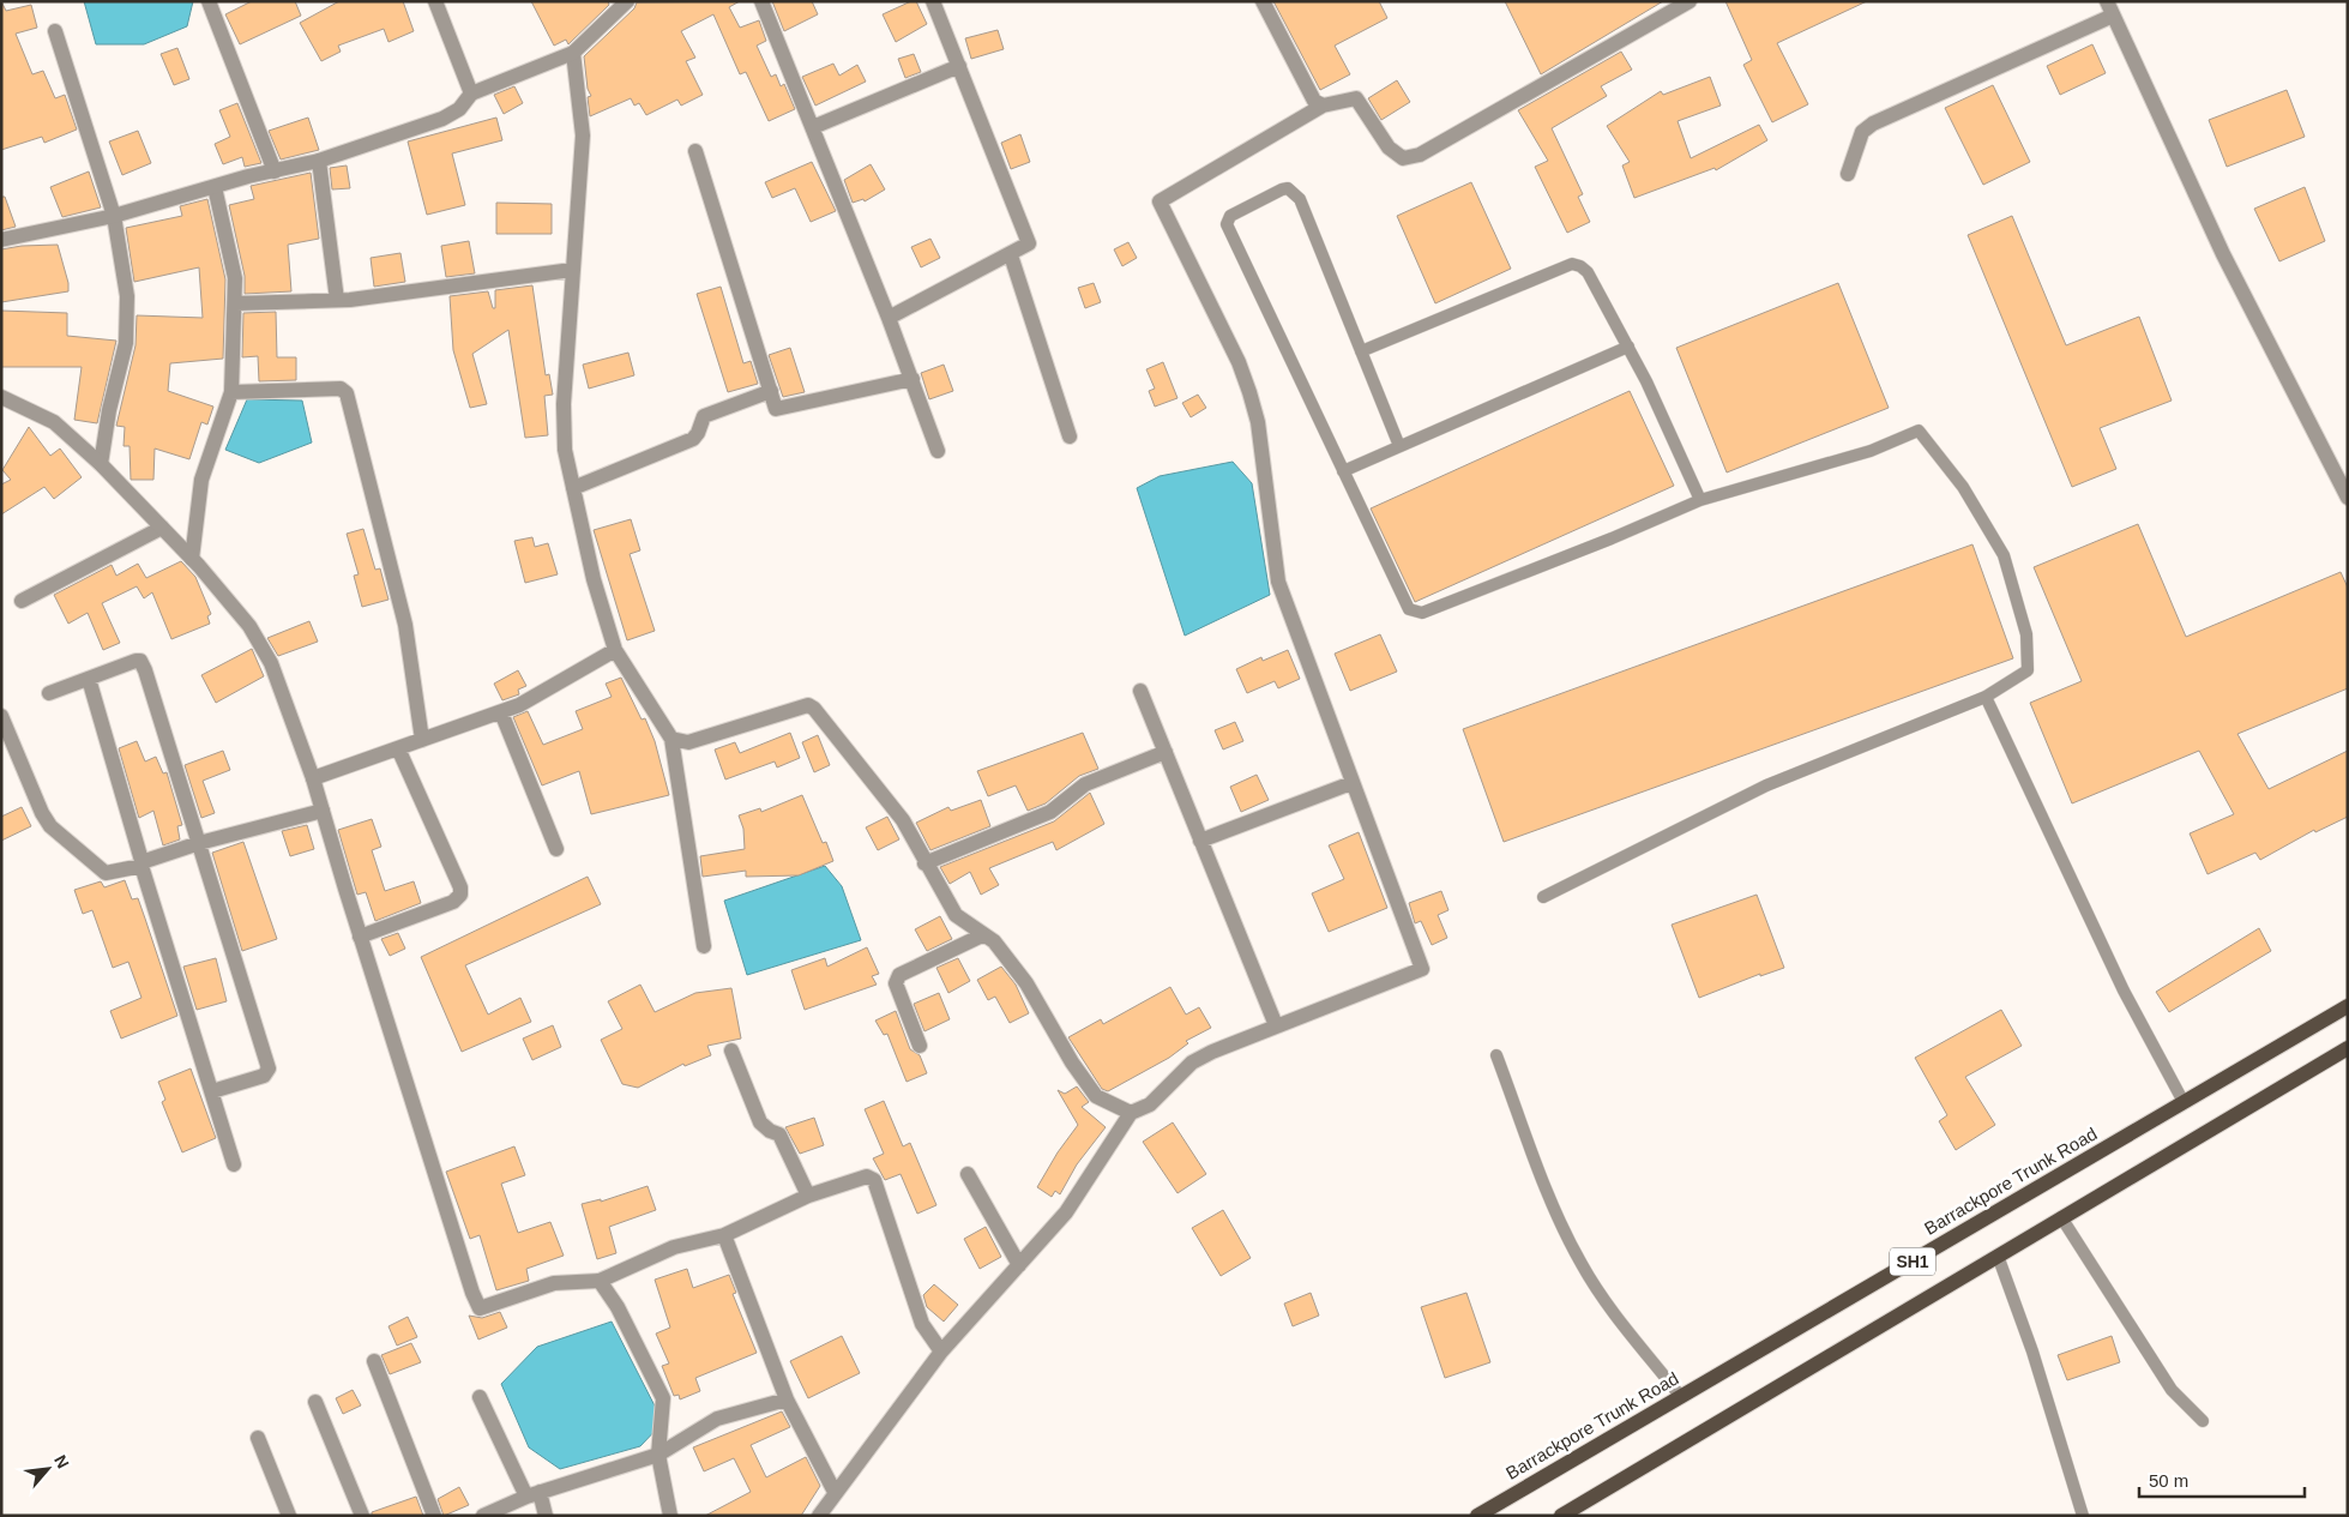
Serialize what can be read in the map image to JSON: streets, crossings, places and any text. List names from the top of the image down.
{
  "streets": {
    "main road": ["Barrackpore Trunk Road", "SH1"]
  },
  "scale_bar": "50 m",
  "north": "top right"
}
